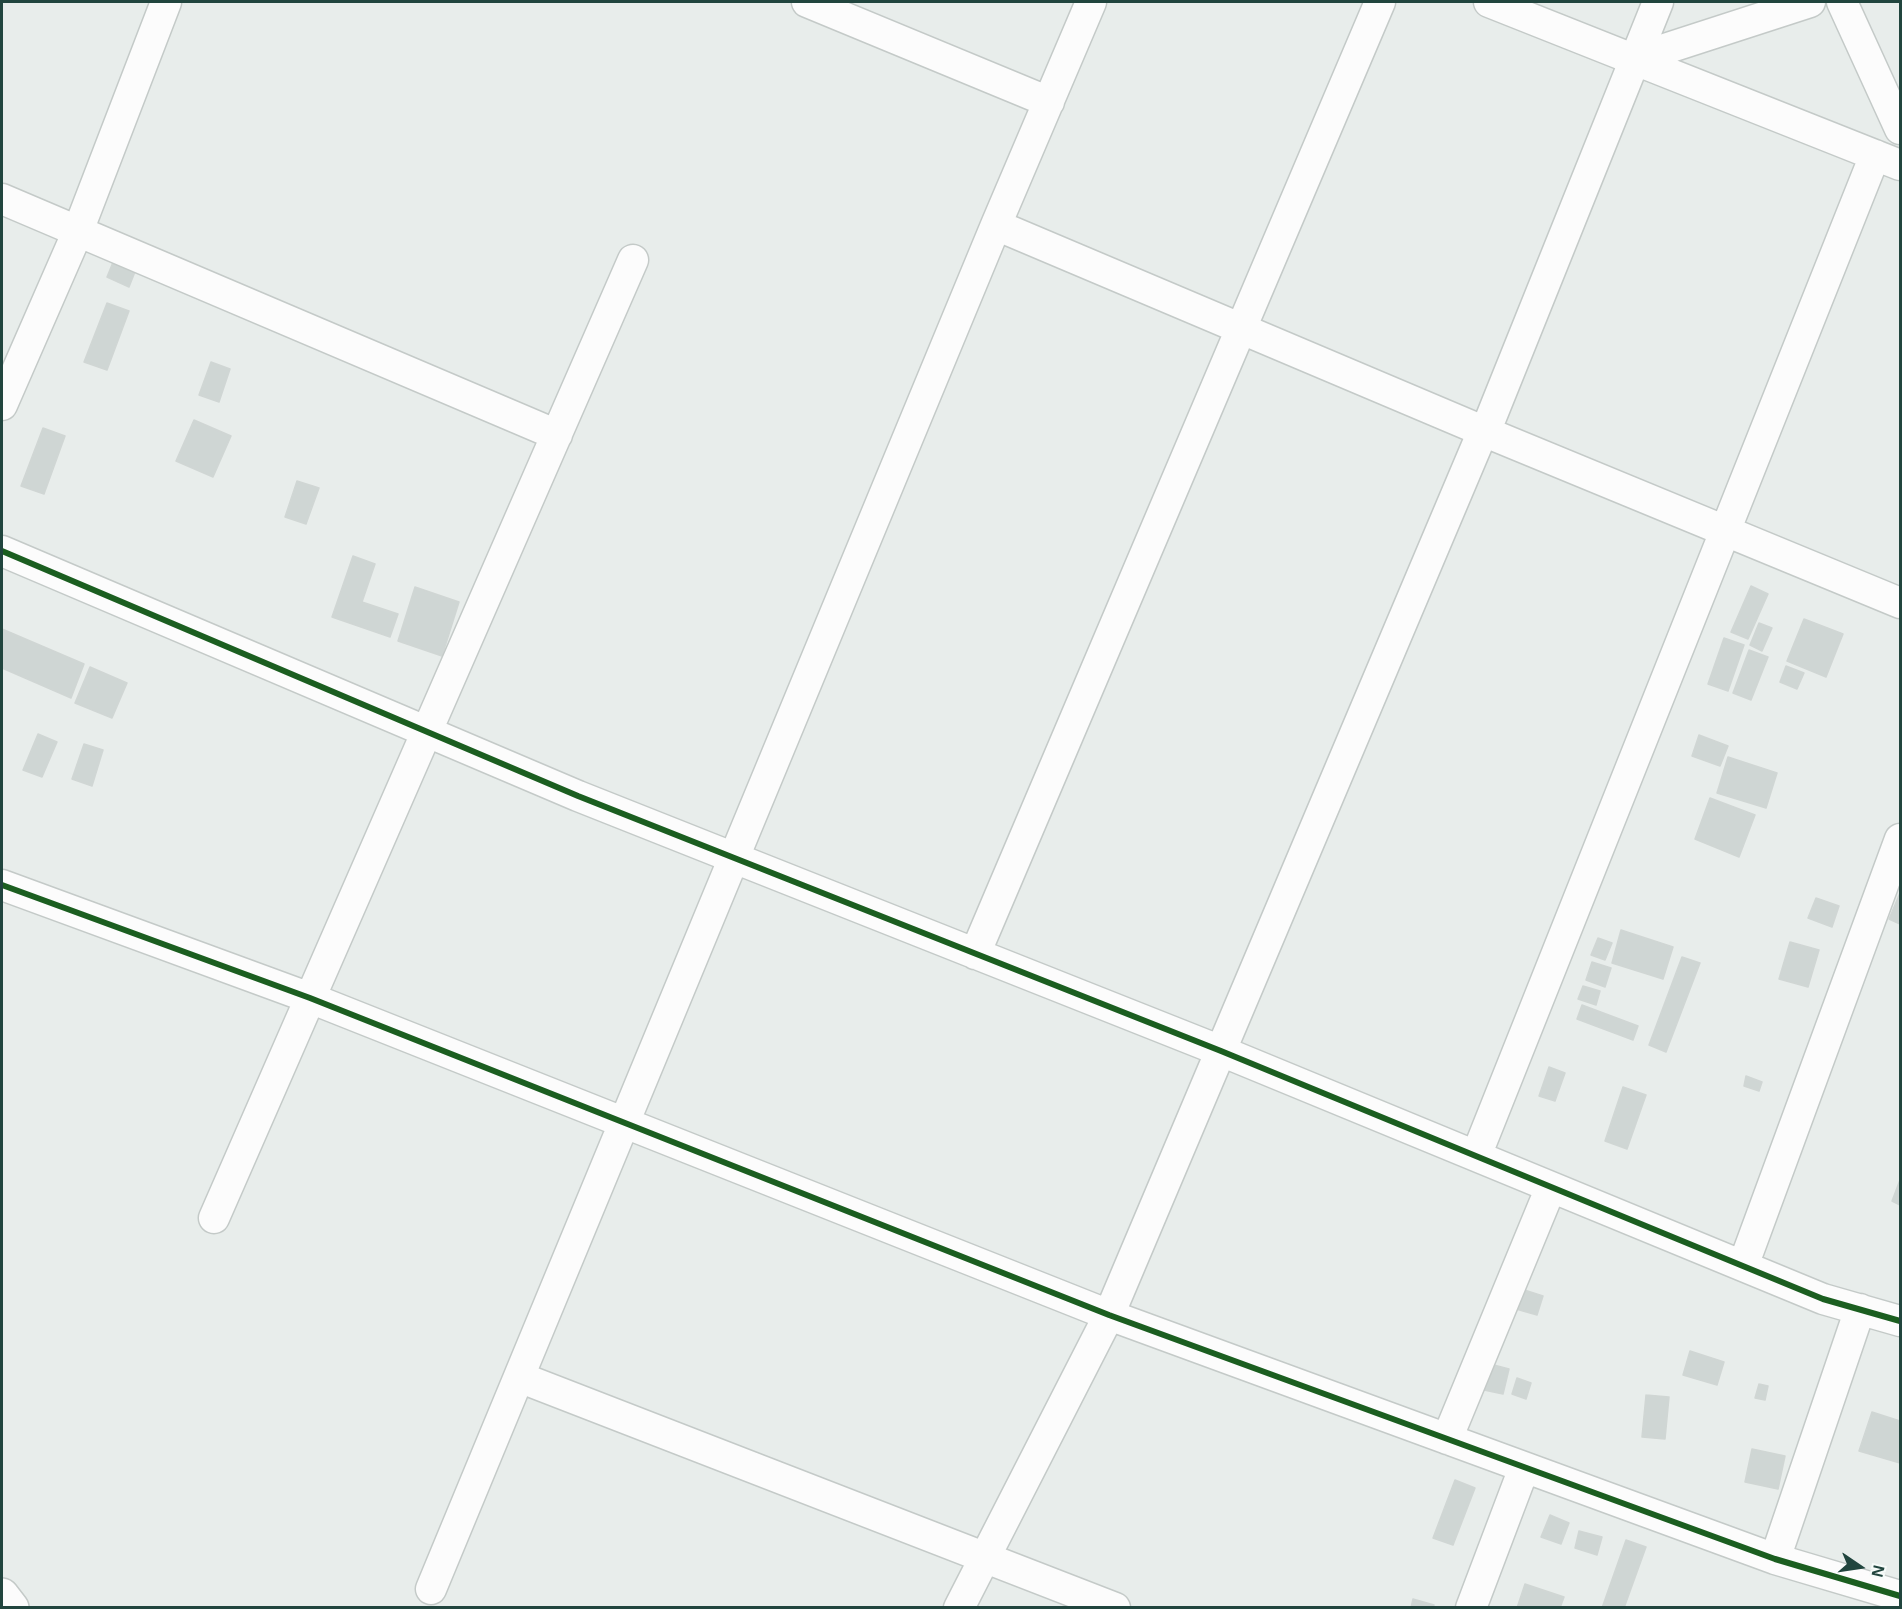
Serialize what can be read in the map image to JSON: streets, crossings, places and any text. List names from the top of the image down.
{
  "north": "right"
}
